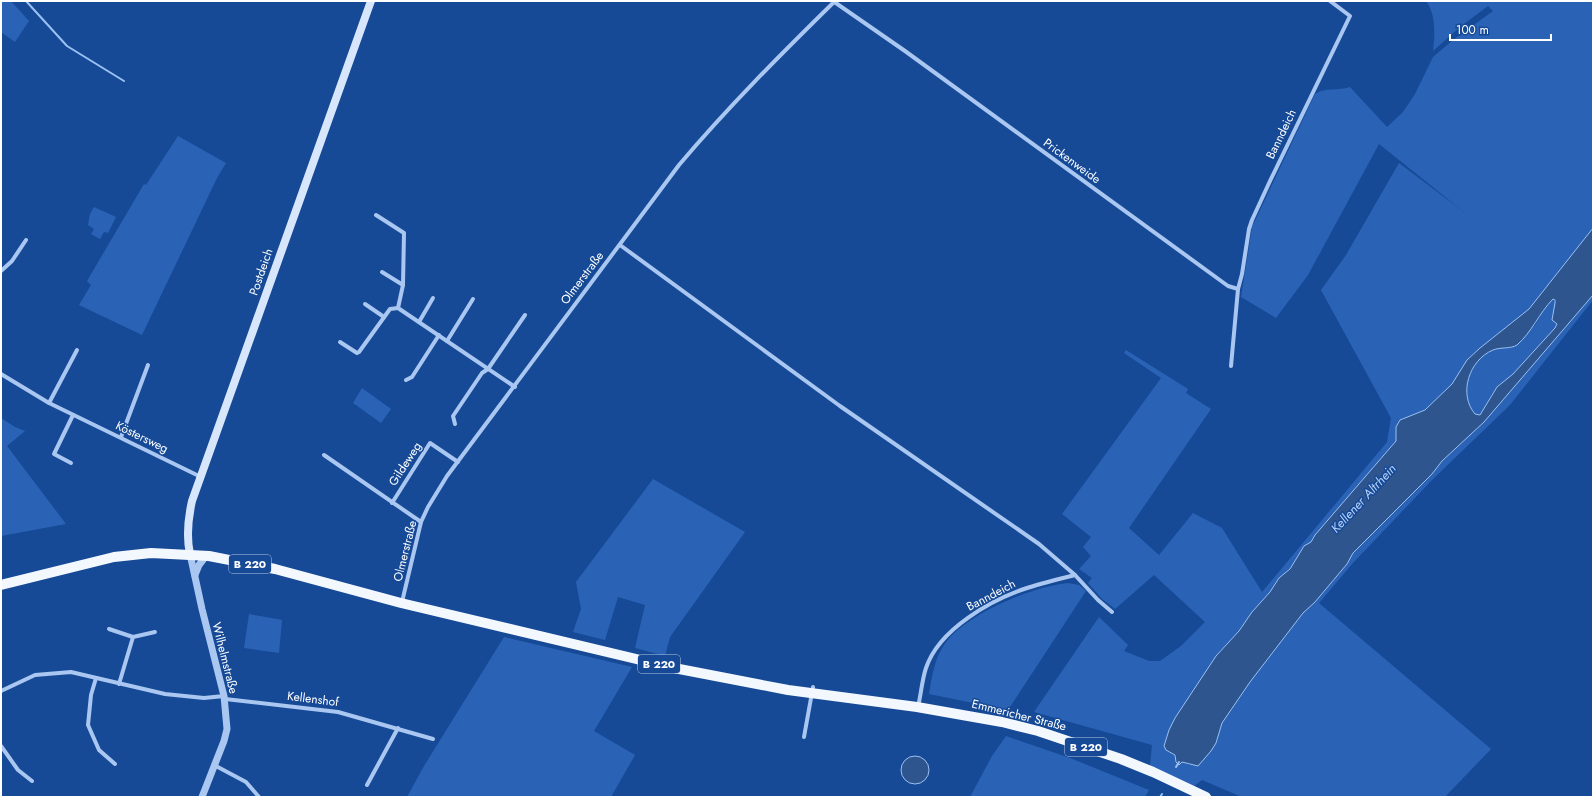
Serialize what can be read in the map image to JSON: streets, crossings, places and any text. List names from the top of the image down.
{
  "streets": {
    "main road": ["Postdeich", "B 220", "Emmericher Straße"],
    "street": [
      "Banndeich",
      "Prickenweide",
      "Olmerstraße",
      "Köstersweg",
      "Gildeweg",
      "Wilhelmstraße",
      "Kellenshof"
    ]
  },
  "crossings": [
    ["Banndeich", "Prickenweide"],
    ["Banndeich", "B 220"],
    ["Banndeich", "Emmericher Straße"],
    ["Prickenweide", "Olmerstraße"],
    ["Postdeich", "Köstersweg"],
    ["Postdeich", "B 220"],
    ["Postdeich", "Wilhelmstraße"],
    ["Olmerstraße", "Gildeweg"],
    ["Olmerstraße", "B 220"],
    ["B 220", "Wilhelmstraße"],
    ["B 220", "Emmericher Straße"],
    ["Wilhelmstraße", "Kellenshof"]
  ],
  "water": ["Kellener Altrhein"],
  "scale_bar": "100 m"
}
